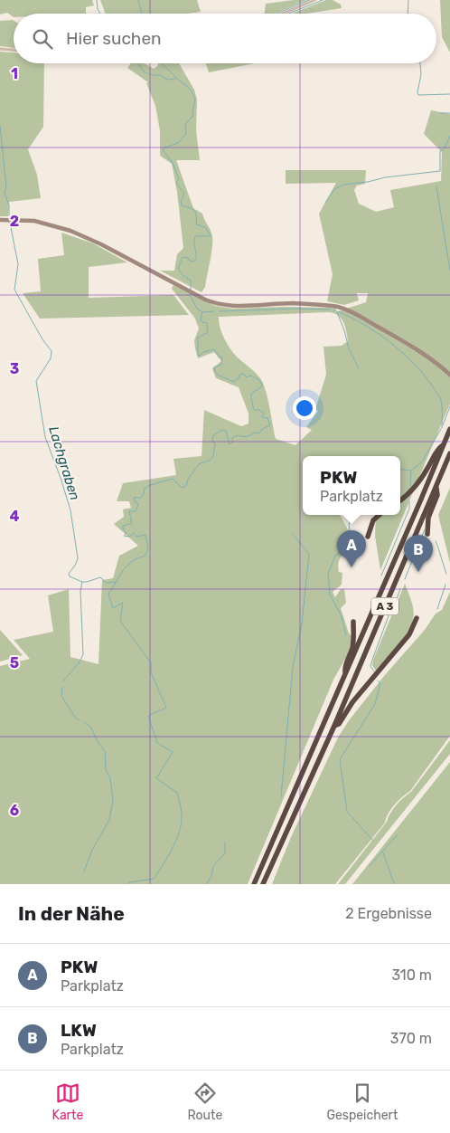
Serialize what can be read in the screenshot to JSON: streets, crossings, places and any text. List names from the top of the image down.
{
  "streets": {
    "highway": ["A 3"]
  },
  "water": ["Lachgraben"],
  "page": {
    "search": "Hier suchen",
    "popup": ["PKW", "Parkplatz"],
    "pins": ["A", "B"],
    "heading": ["In der Nähe", "2 Ergebnisse"],
    "list": [
      {
        "mark": "A",
        "name": "PKW",
        "note": "Parkplatz",
        "value": "310 m"
      },
      {
        "mark": "B",
        "name": "LKW",
        "note": "Parkplatz",
        "value": "370 m"
      }
    ],
    "nav": ["Karte", "Route", "Gespeichert"]
  },
  "grid": {
    "rows": [
      "1",
      "2",
      "3",
      "4",
      "5",
      "6"
    ]
  }
}
